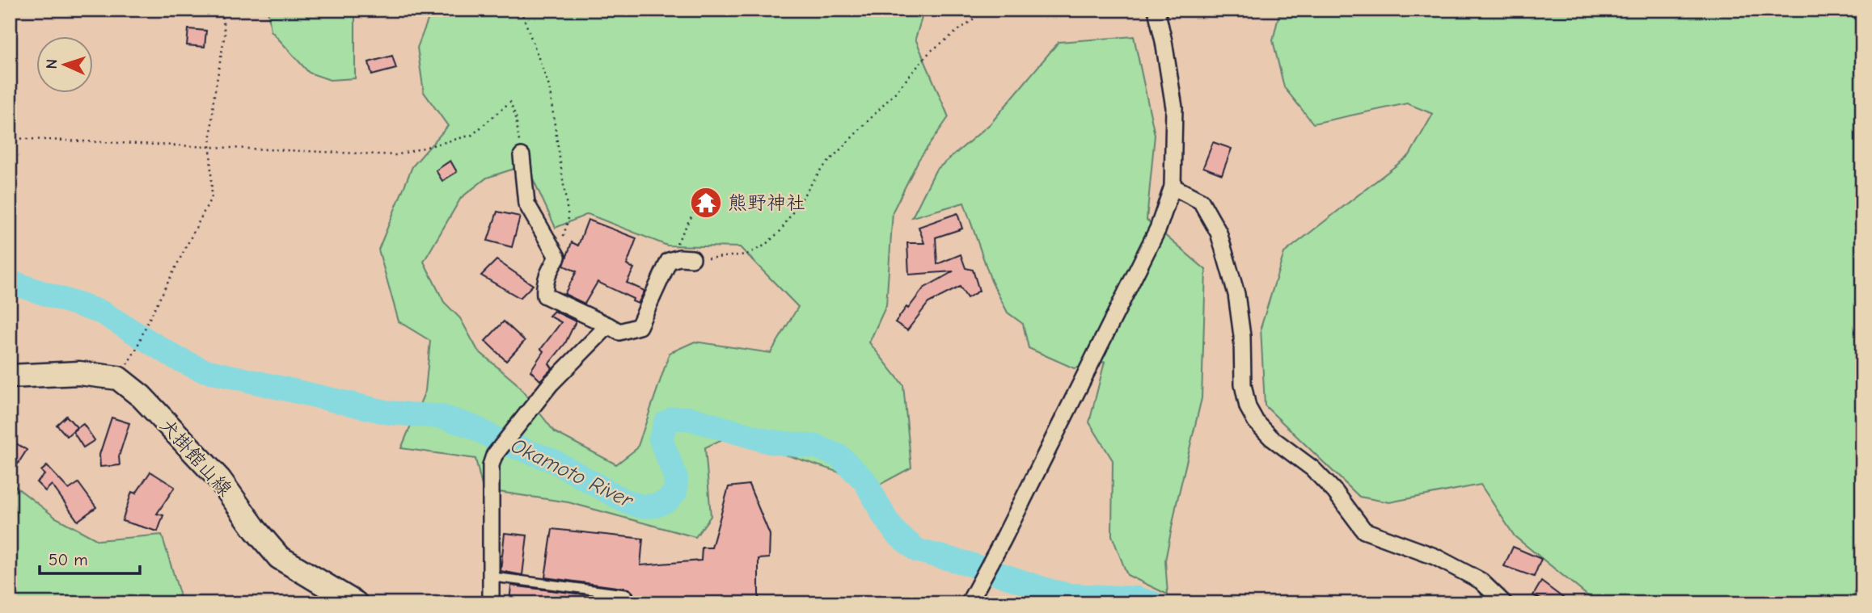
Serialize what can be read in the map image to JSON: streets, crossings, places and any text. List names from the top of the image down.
{
  "streets": {
    "main road": ["犬掛館山線"]
  },
  "water": ["Okamoto River"],
  "places": {
    "temple": ["熊野神社"]
  },
  "scale_bar": "50 m",
  "north": "left"
}
